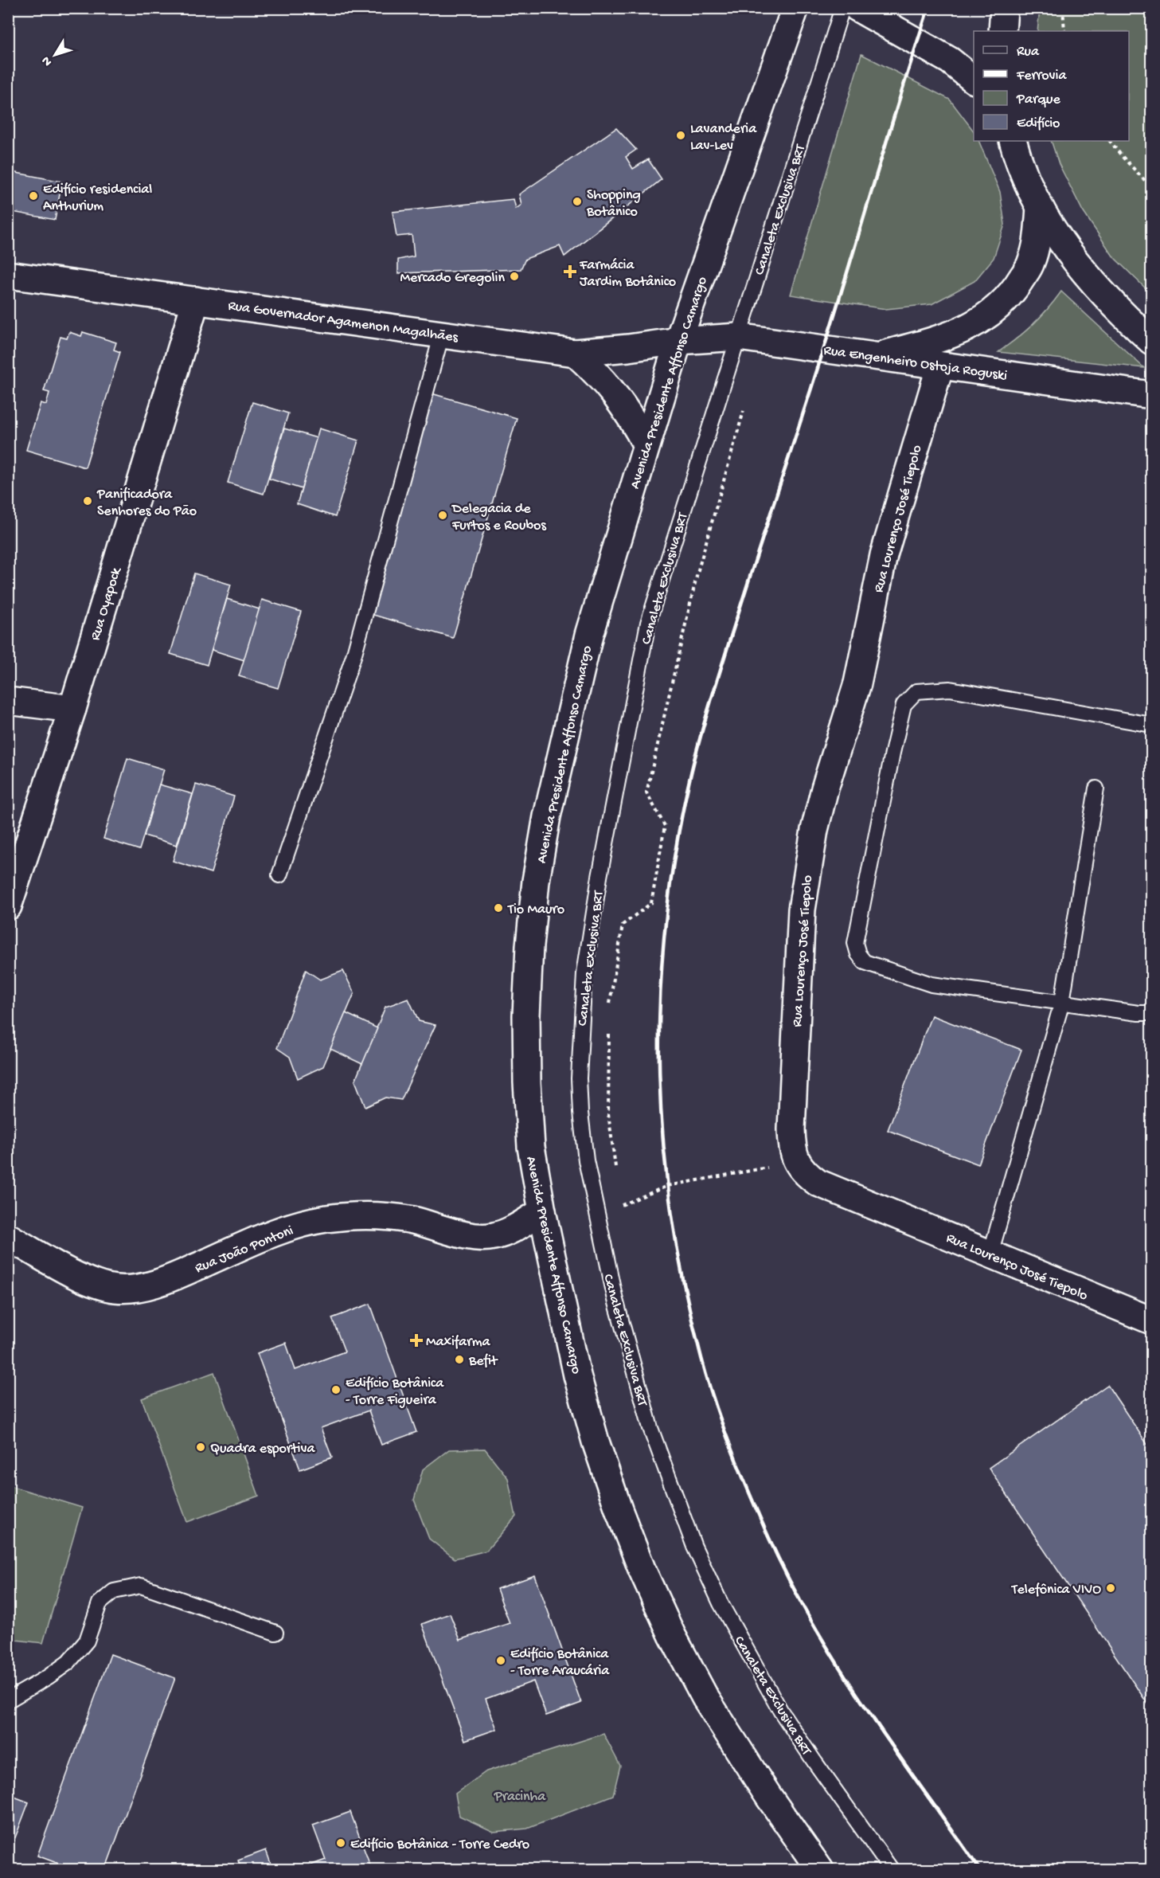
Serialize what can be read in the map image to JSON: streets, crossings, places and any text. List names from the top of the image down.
{
  "streets": {
    "main road": [
      "Rua Governador Agamenon Magalhães",
      "Rua Engenheiro Ostoja Roguski",
      "Avenida Presidente Affonso Camargo",
      "Rua Lourenço José Tiepolo",
      "Rua Oyapock",
      "Rua João Pontoni"
    ],
    "lane": ["Canaleta Exclusiva BRT"]
  },
  "crossings": [
    ["Canaleta Exclusiva BRT", "Rua Engenheiro Ostoja Roguski"],
    ["Rua Governador Agamenon Magalhães", "Rua Engenheiro Ostoja Roguski"],
    ["Rua Governador Agamenon Magalhães", "Avenida Presidente Affonso Camargo"],
    ["Rua Governador Agamenon Magalhães", "Rua Oyapock"],
    ["Rua Engenheiro Ostoja Roguski", "Avenida Presidente Affonso Camargo"],
    ["Rua Engenheiro Ostoja Roguski", "Rua Lourenço José Tiepolo"],
    ["Avenida Presidente Affonso Camargo", "Rua João Pontoni"]
  ],
  "parks": ["Pracinha"],
  "places": {
    "other": [
      "Lavanderia Lav-Lev",
      "Edifício residencial Anthurium",
      "Shopping Botânico",
      "Mercado Gregolin",
      "Panificadora Senhores do Pão",
      "Delegacia de Furtos e Roubos",
      "Tio Mauro",
      "Befit",
      "Edifício Botânica - Torre Figueira",
      "Quadra esportiva",
      "Telefônica VIVO",
      "Edifício Botânica - Torre Araucária",
      "Edifício Botânica - Torre Cedro"
    ],
    "health": ["Farmácia Jardim Botânico", "Maxifarma"]
  },
  "legend": [
    "Rua",
    "Ferrovia",
    "Parque",
    "Edifício"
  ],
  "north": "bottom left"
}
